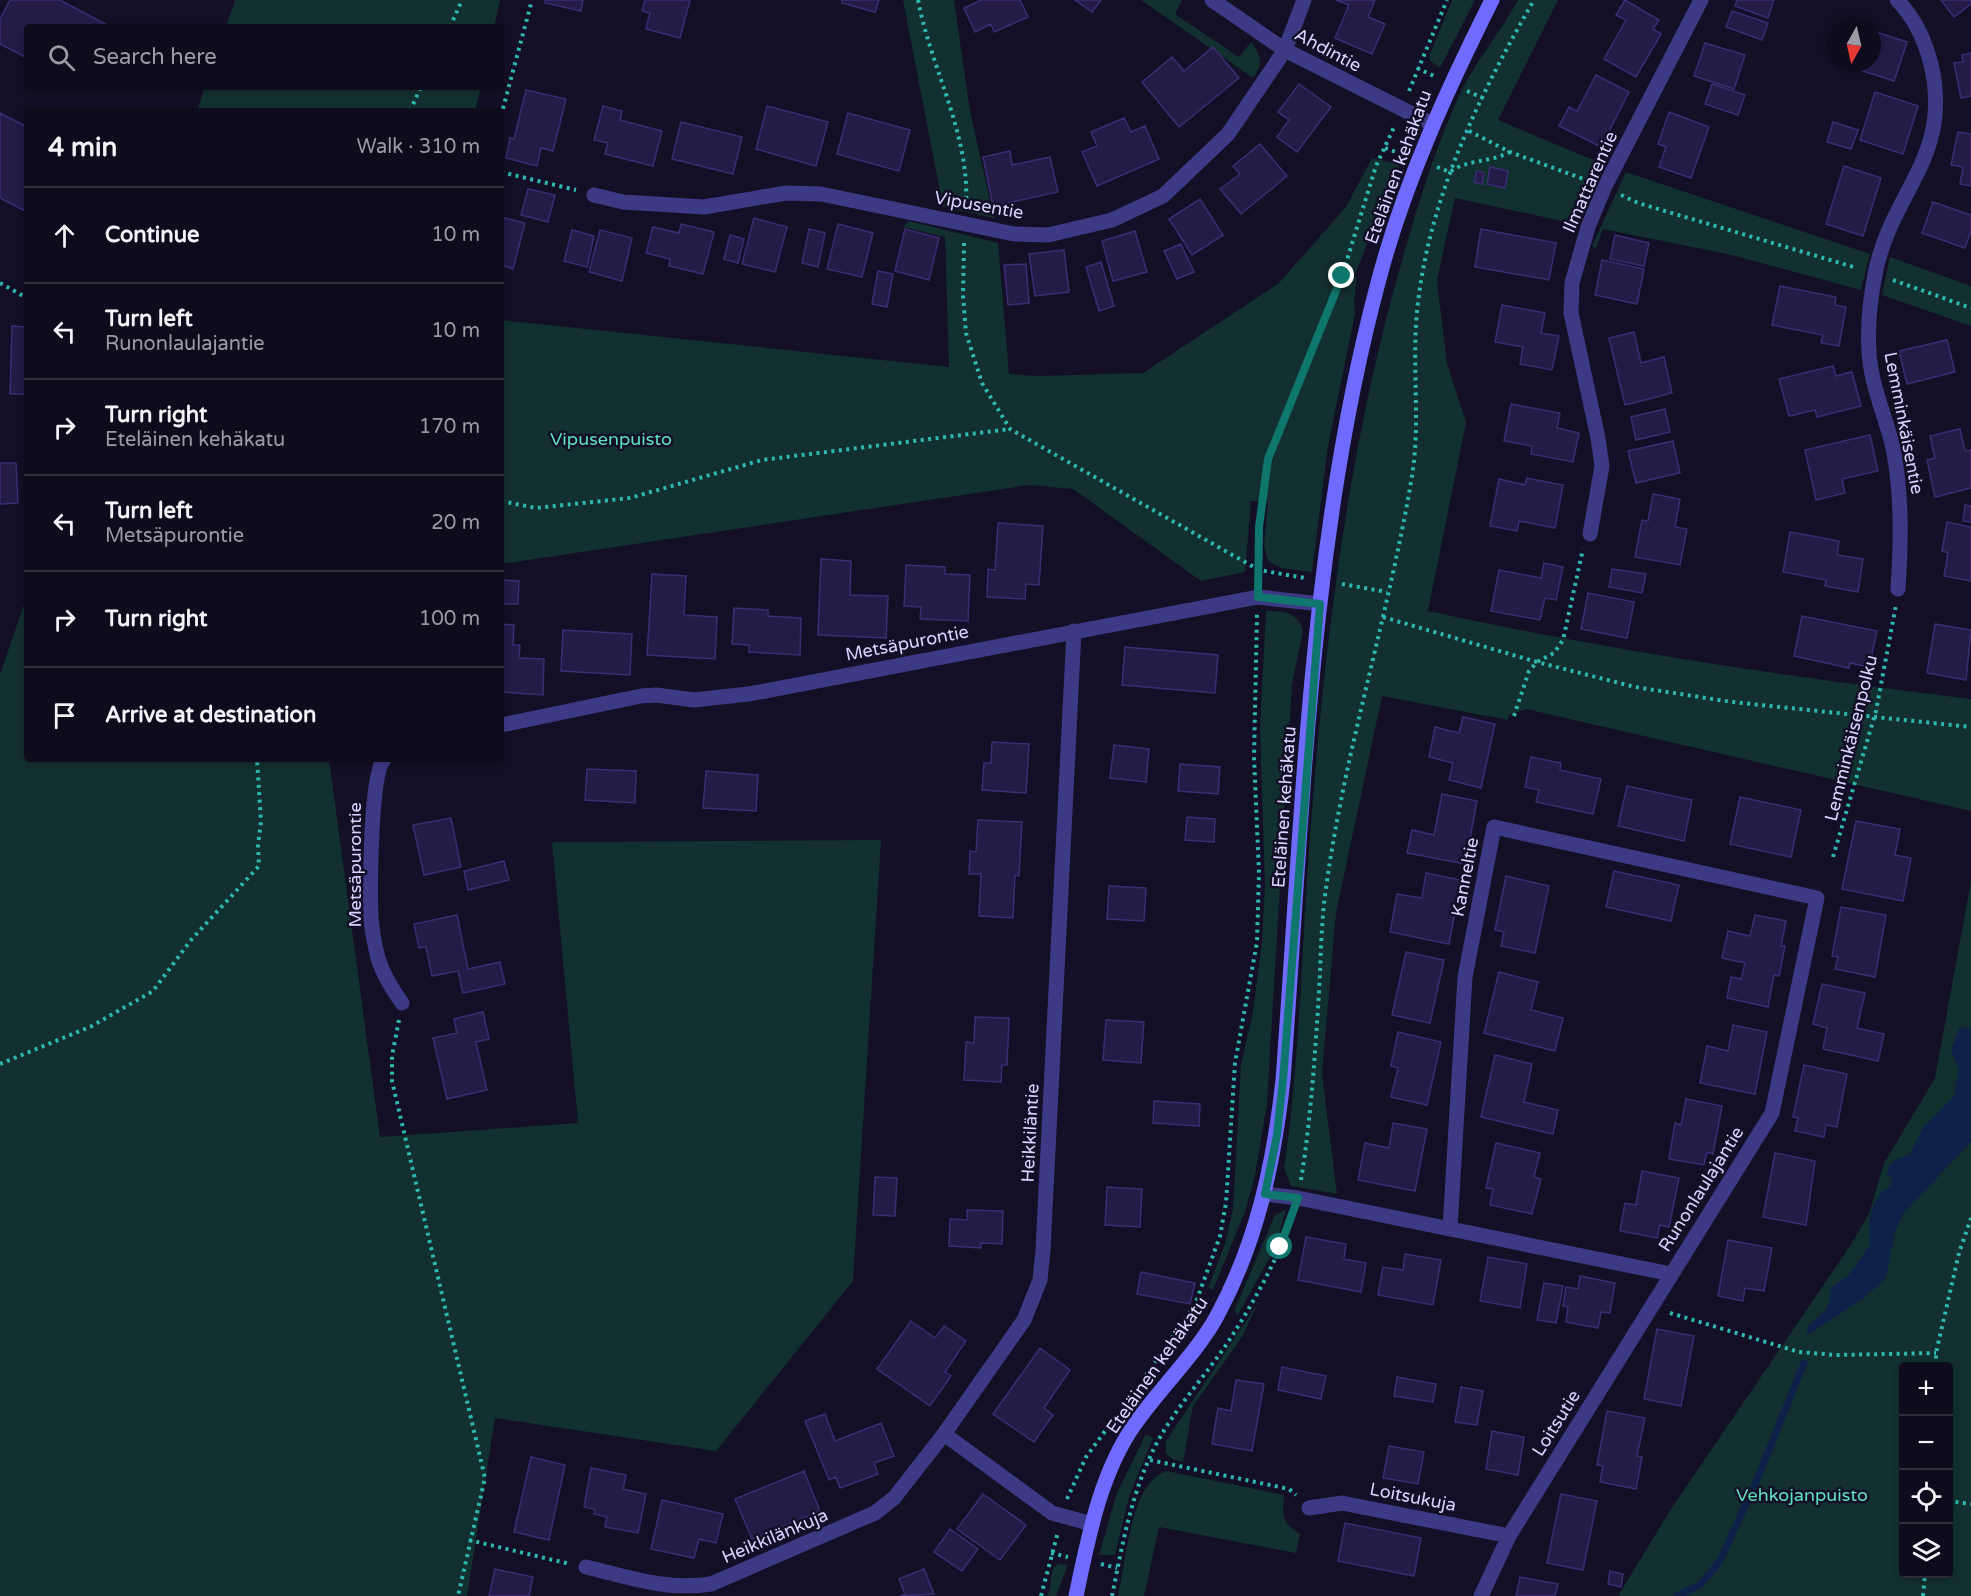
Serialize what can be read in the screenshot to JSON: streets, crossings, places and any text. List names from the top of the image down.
{
  "streets": {
    "street": [
      "Ahdintie",
      "Eteläinen kehäkatu",
      "Ilmattarentie",
      "Vipusentie",
      "Lemminkäisentie",
      "Metsäpurontie",
      "Kanneltie",
      "Heikkiläntie",
      "Runonlaulajantie",
      "Loitsutie",
      "Loitsukuja",
      "Heikkilänkuja"
    ],
    "path": ["Lemminkäisenpolku"]
  },
  "crossings": [
    ["Ahdintie", "Eteläinen kehäkatu"],
    ["Ahdintie", "Vipusentie"],
    ["Eteläinen kehäkatu", "Metsäpurontie"],
    ["Eteläinen kehäkatu", "Runonlaulajantie"],
    ["Lemminkäisentie", "Lemminkäisenpolku"],
    ["Metsäpurontie", "Heikkiläntie"],
    ["Kanneltie", "Runonlaulajantie"],
    ["Heikkiläntie", "Heikkilänkuja"],
    ["Runonlaulajantie", "Loitsutie"],
    ["Loitsutie", "Loitsukuja"]
  ],
  "parks": ["Vipusenpuisto", "Vehkojanpuisto"],
  "north": "bottom",
  "page": {
    "search": "Search here",
    "heading": ["4 min", "Walk · 310 m"],
    "list": [
      ["Continue", "10 m"],
      ["Turn left", "Runonlaulajantie", "10 m"],
      ["Turn right", "Eteläinen kehäkatu", "170 m"],
      ["Turn left", "Metsäpurontie", "20 m"],
      ["Turn right", "100 m"],
      "Arrive at destination"
    ],
    "map_buttons": ["+", "−"]
  }
}
